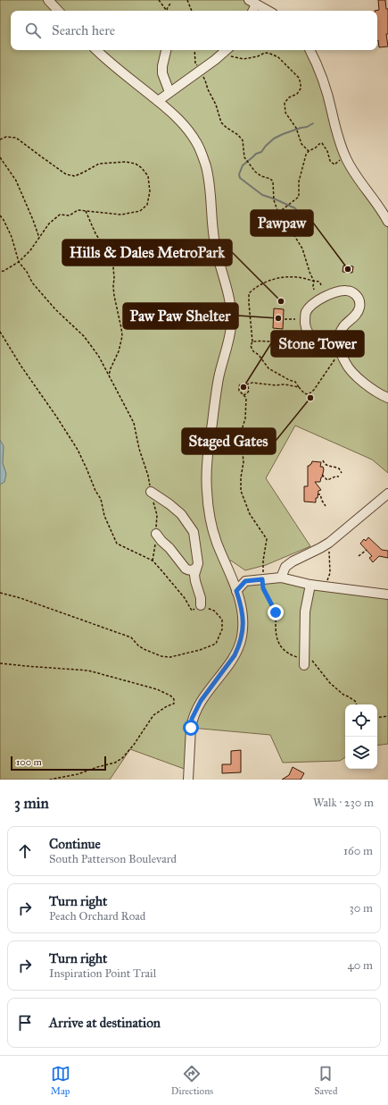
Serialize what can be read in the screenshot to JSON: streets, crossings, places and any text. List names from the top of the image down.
{
  "places": [
    "Pawpaw",
    "Hills & Dales MetroPark",
    "Paw Paw Shelter",
    "Stone Tower",
    "Staged Gates"
  ],
  "scale_bar": "100 m",
  "page": {
    "search": "Search here",
    "scale": "100 m",
    "heading": ["3 min", "Walk · 230 m"],
    "list": [
      ["Continue", "South Patterson Boulevard", "160 m"],
      ["Turn right", "Peach Orchard Road", "30 m"],
      ["Turn right", "Inspiration Point Trail", "40 m"],
      "Arrive at destination"
    ],
    "nav": ["Map", "Directions", "Saved"]
  }
}
